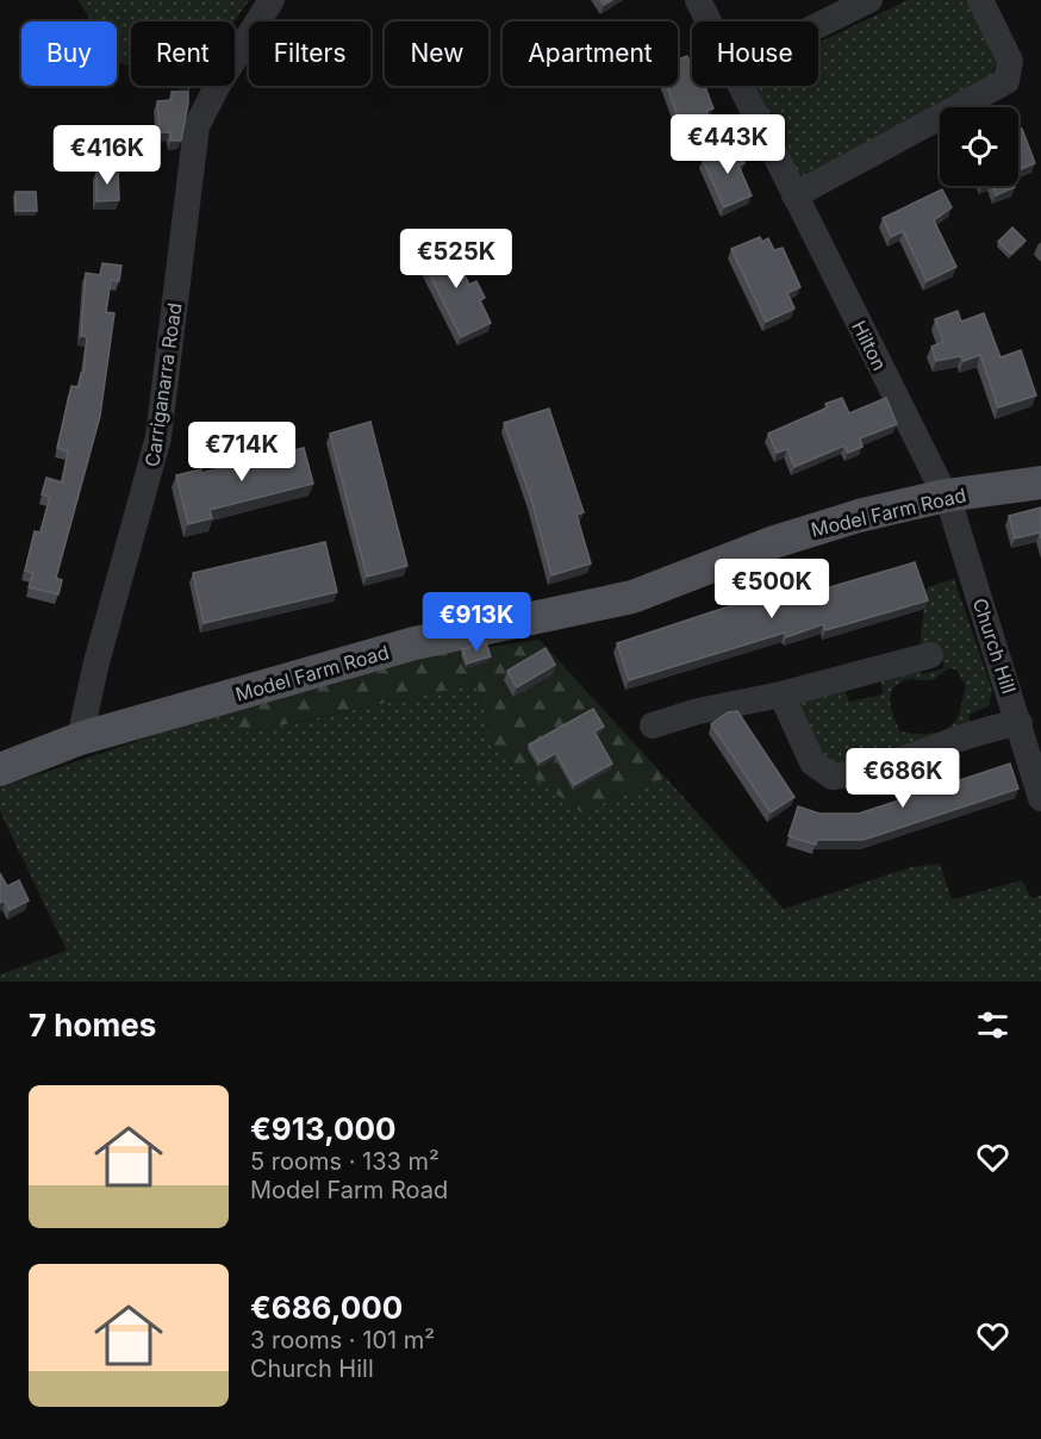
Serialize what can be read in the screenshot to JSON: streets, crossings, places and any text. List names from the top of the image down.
{
  "streets": {
    "main road": ["Model Farm Road"],
    "street": ["Hilton", "Carriganarra Road", "Church Hill"]
  },
  "crossings": [
    ["Hilton", "Model Farm Road"],
    ["Hilton", "Church Hill"],
    ["Carriganarra Road", "Model Farm Road"],
    ["Model Farm Road", "Church Hill"]
  ],
  "page": {
    "chip": [
      "Buy",
      "Rent",
      "Filters",
      "New",
      "Apartment",
      "House"
    ],
    "price": [
      "€443K",
      "€416K",
      "€525K",
      "€714K",
      "€500K",
      "€913K",
      "€686K"
    ],
    "heading": "7 homes",
    "list": [
      {
        "name": "€913,000",
        "note": "5 rooms · 133 m² · Model Farm Road"
      },
      {
        "name": "€686,000",
        "note": "3 rooms · 101 m² · Church Hill"
      }
    ]
  }
}
